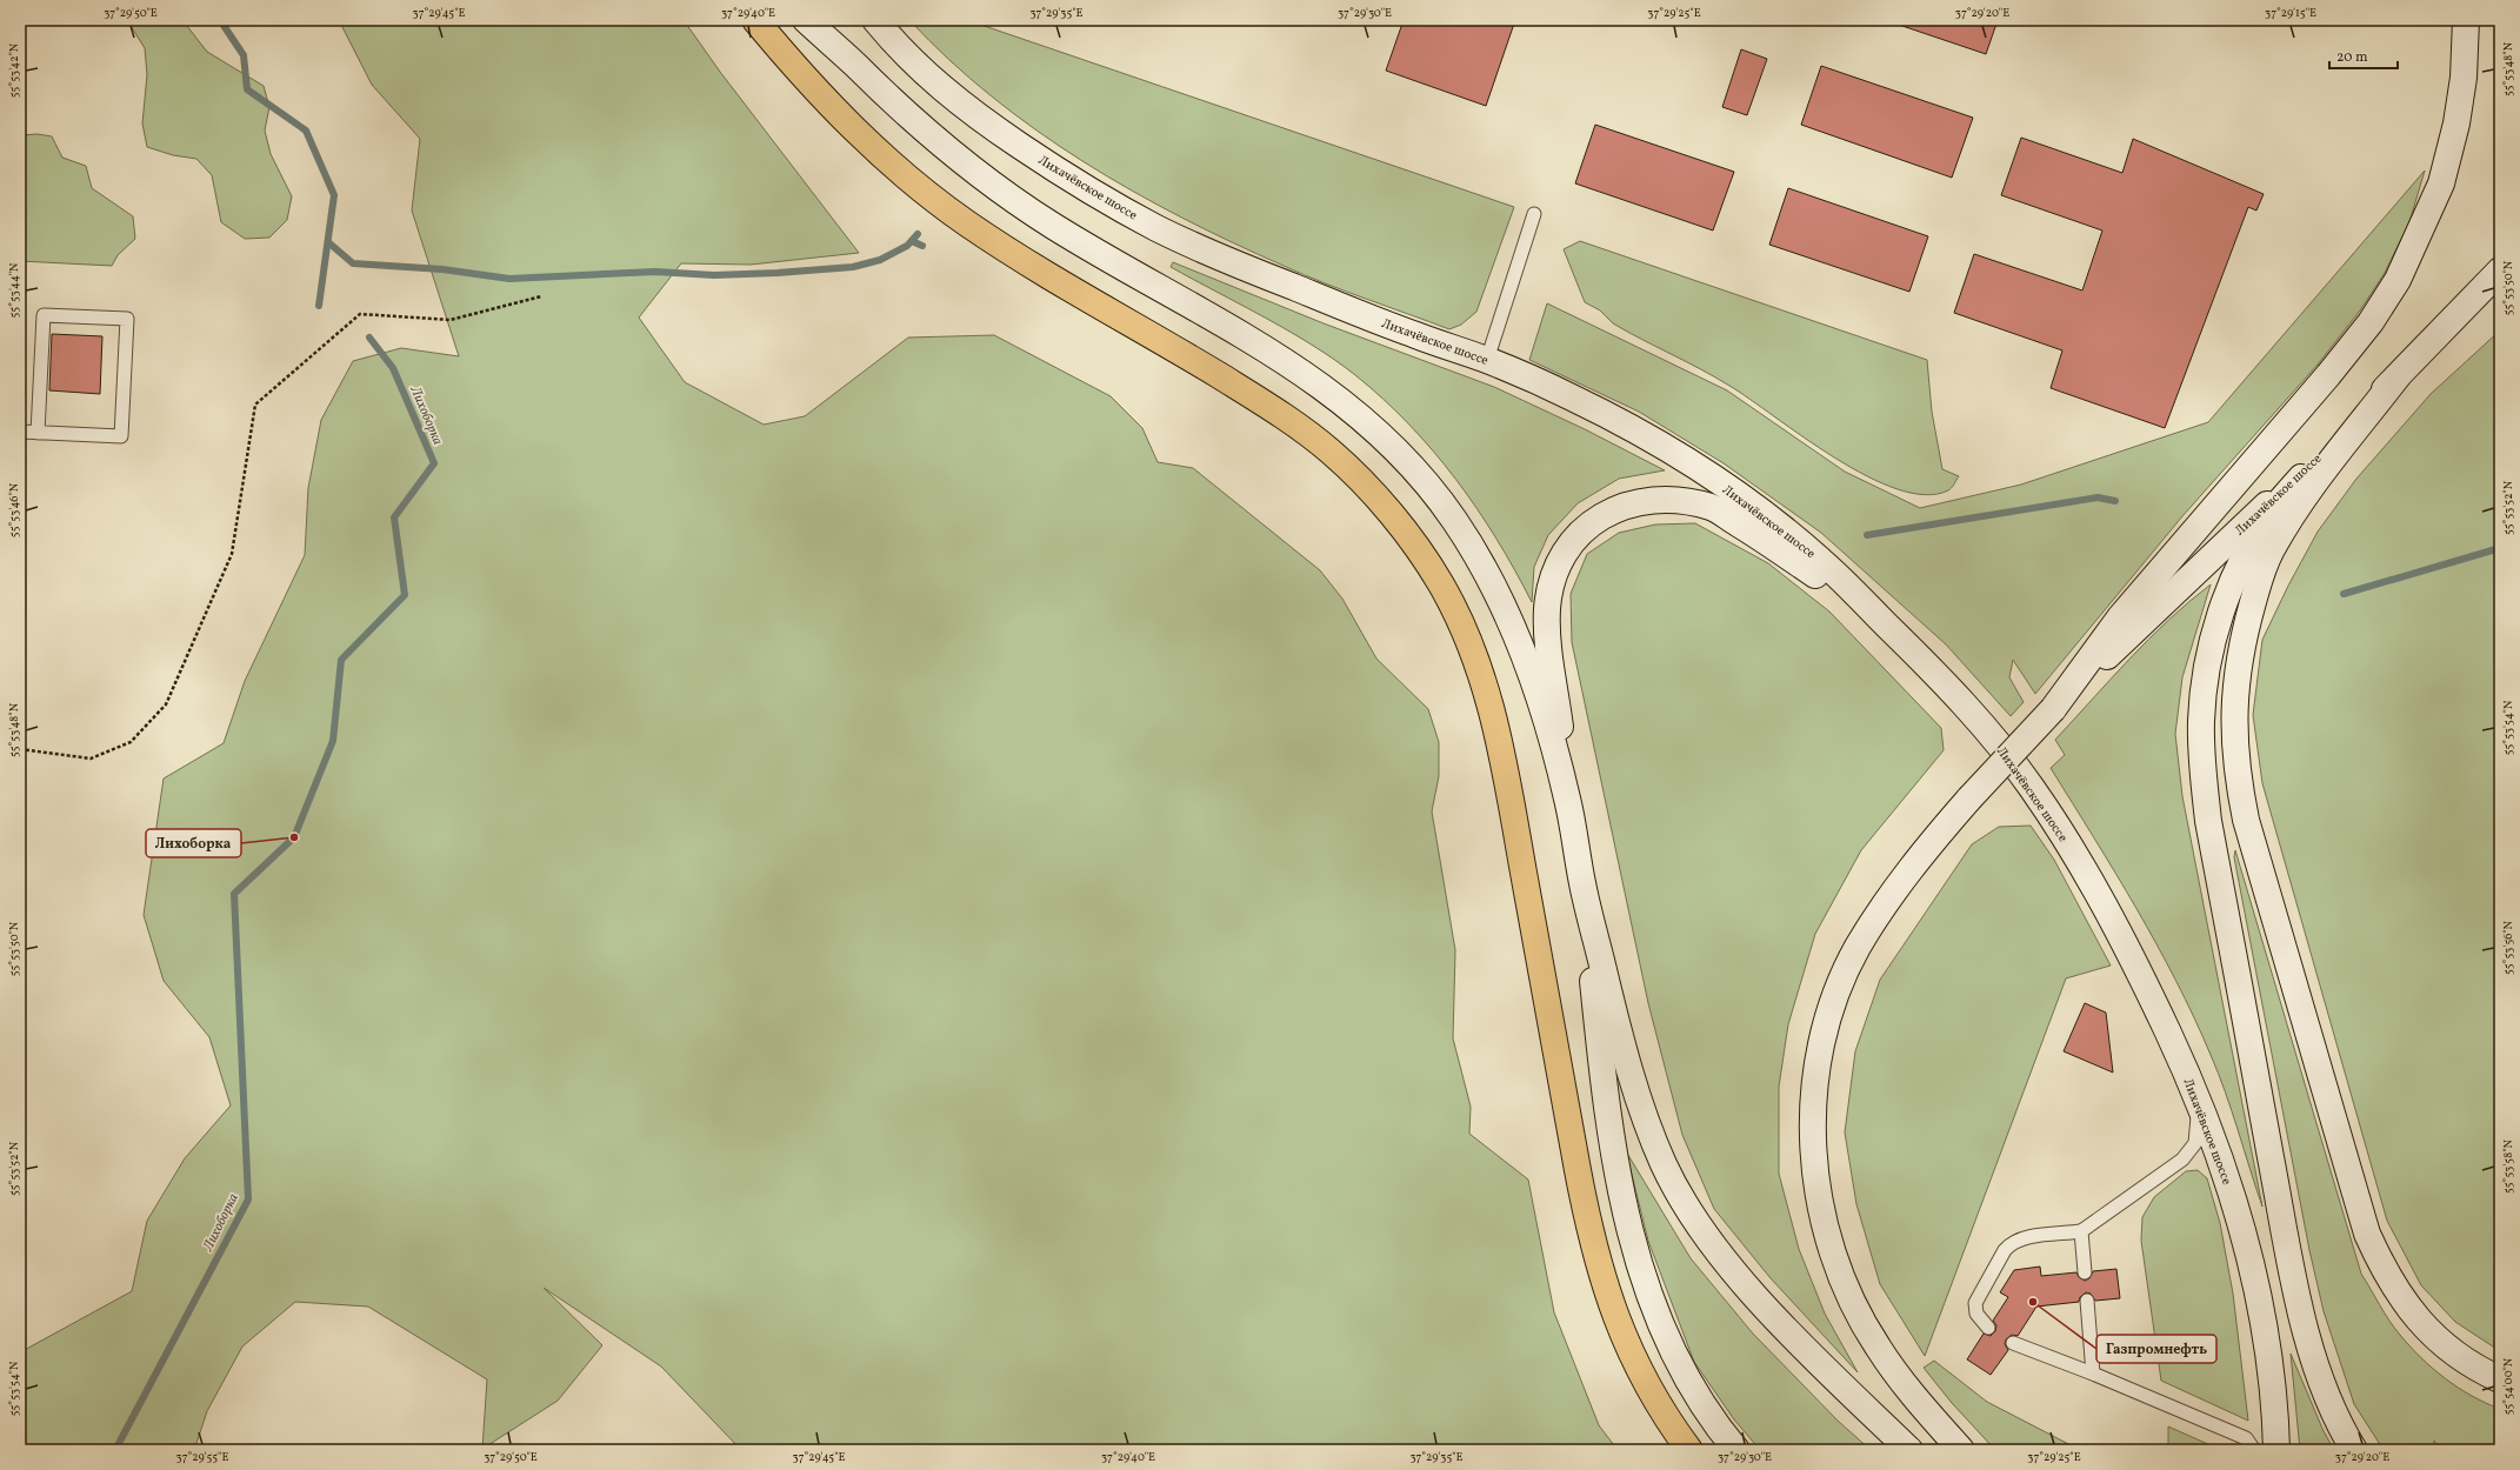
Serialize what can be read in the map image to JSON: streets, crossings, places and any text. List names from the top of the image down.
{
  "streets": {
    "main road": ["Лихачёвское шоссе"]
  },
  "water": ["Лихоборка"],
  "places": ["Лихоборка", "Газпромнефть"],
  "scale_bar": "20 m",
  "coordinates": [
    "37°29'50\"E",
    "37°29'45\"E",
    "37°29'40\"E",
    "37°29'35\"E",
    "37°29'30\"E",
    "37°29'25\"E",
    "37°29'20\"E",
    "37°29'15\"E",
    "55°53'48\"N",
    "55°53'42\"N",
    "55°53'50\"N",
    "55°53'44\"N",
    "55°53'52\"N",
    "55°53'46\"N",
    "55°53'54\"N",
    "55°53'56\"N",
    "55°53'58\"N",
    "55°54'00\"N",
    "37°29'55\"E"
  ]
}
